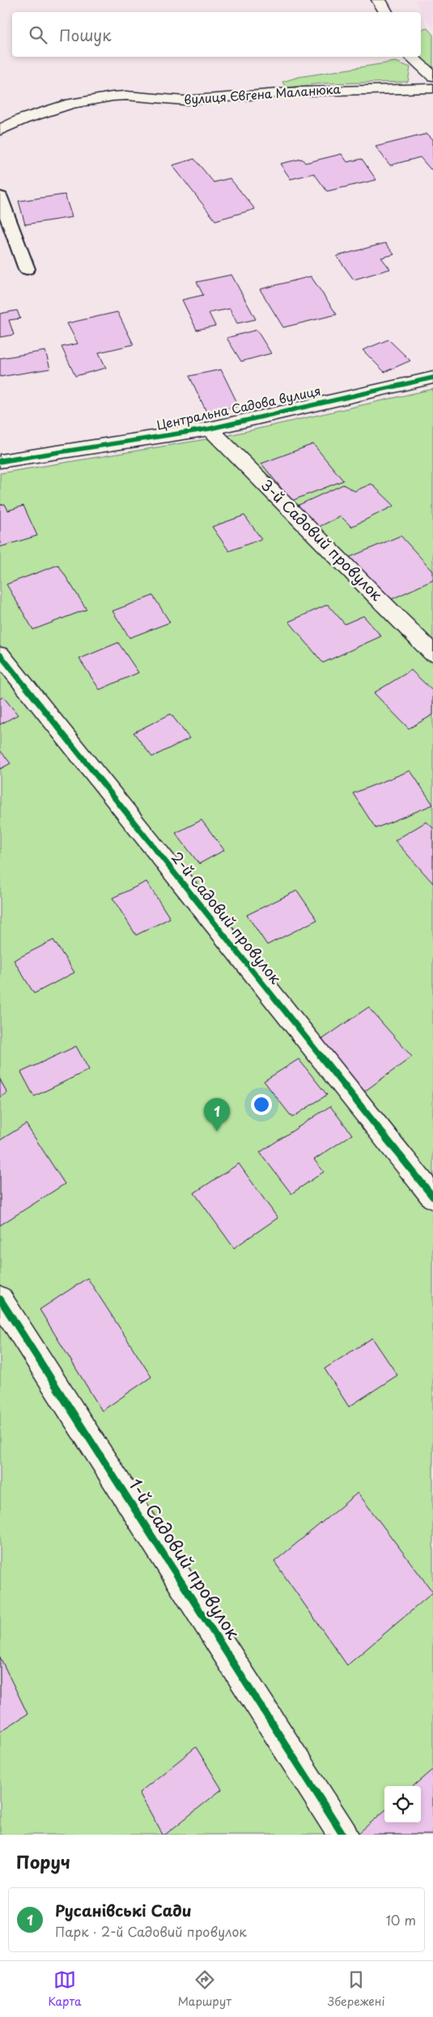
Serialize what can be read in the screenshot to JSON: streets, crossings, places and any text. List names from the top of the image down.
{
  "streets": {
    "street": [
      "вулиця Євгена Маланюка",
      "Центральна Садова вулиця",
      "3-й Садовий провулок",
      "2-й Садовий провулок",
      "1-й Садовий провулок"
    ]
  },
  "crossings": [
    ["Центральна Садова вулиця", "3-й Садовий провулок"]
  ],
  "page": {
    "search": "Пошук",
    "pins": "1",
    "heading": "Поруч",
    "list": [
      {
        "mark": "1",
        "name": "Русанівські Сади",
        "note": "Парк · 2-й Садовий провулок",
        "value": "10 m"
      }
    ],
    "nav": ["Карта", "Маршрут", "Збережені"]
  }
}
